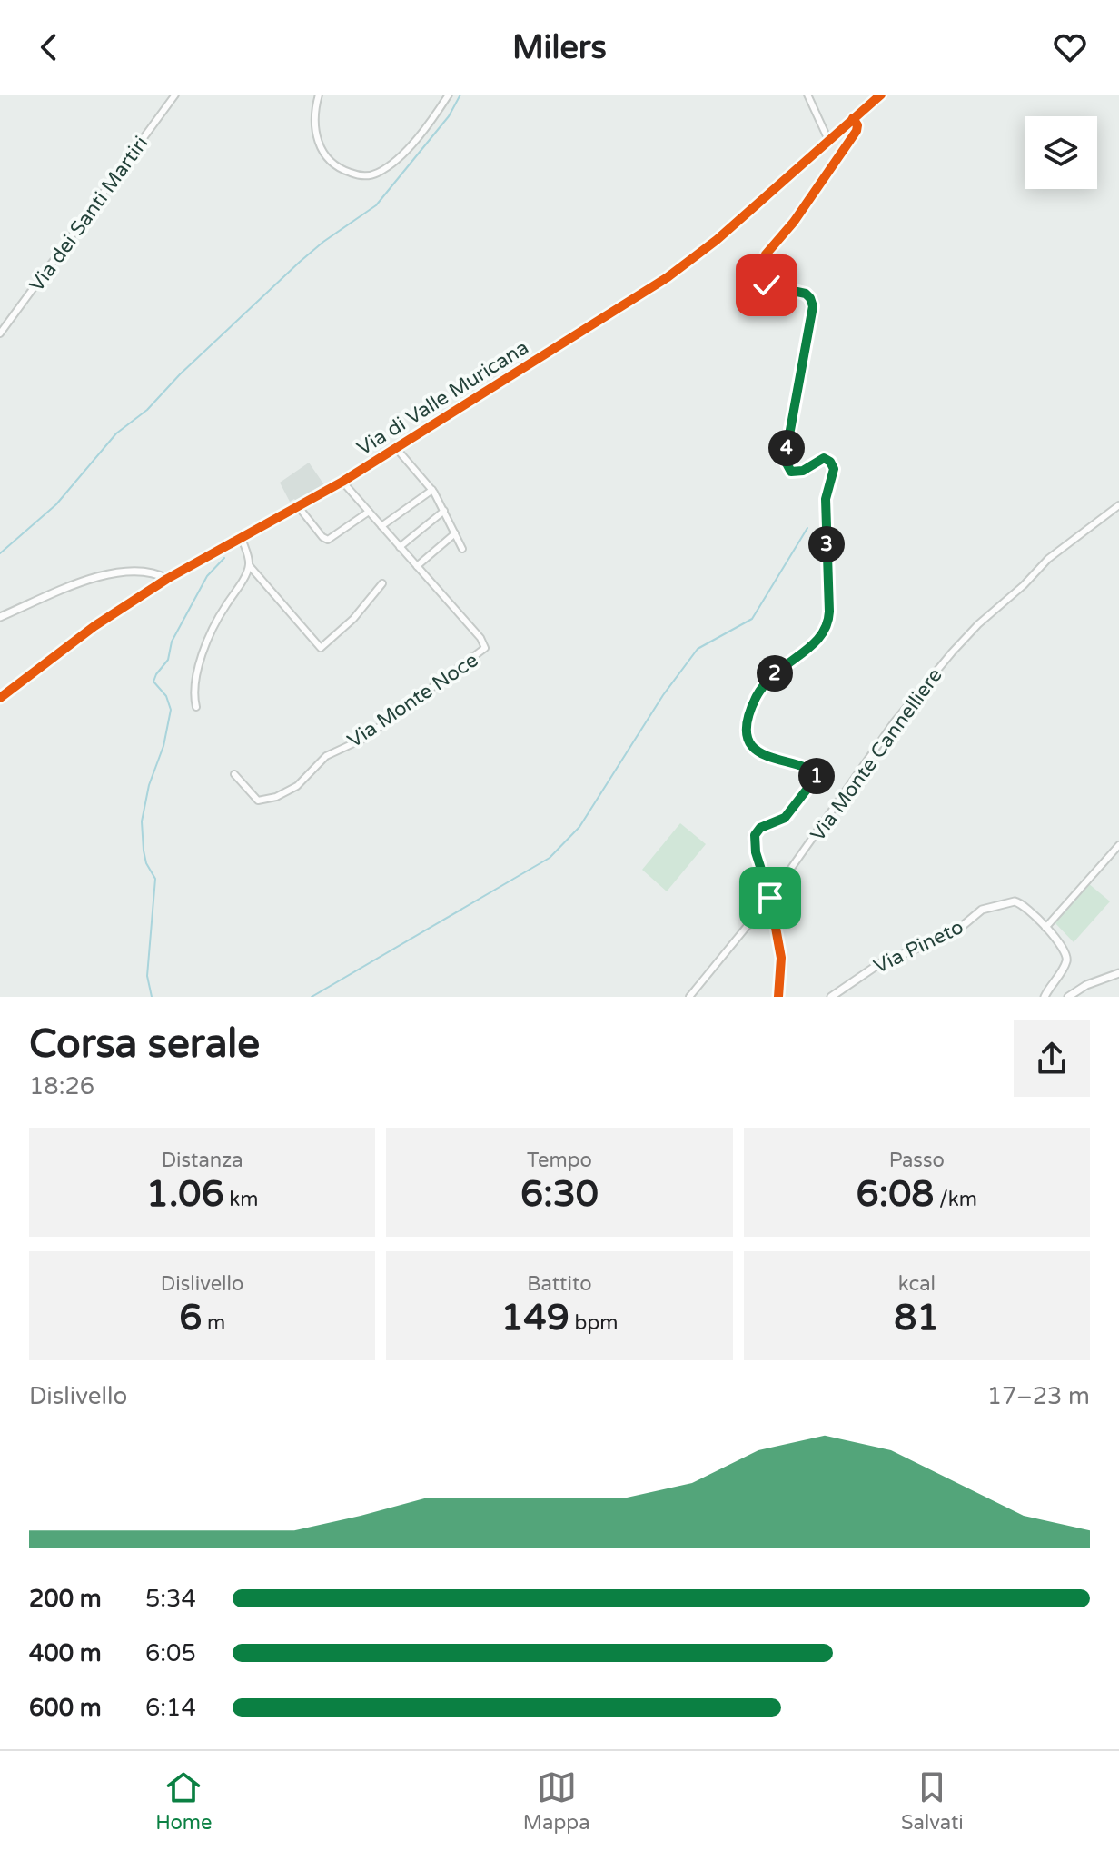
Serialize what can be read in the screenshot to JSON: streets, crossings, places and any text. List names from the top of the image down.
{
  "streets": {
    "street": [
      "Via dei Santi Martiri",
      "Via di Valle Muricana",
      "Via Monte Noce",
      "Via Monte Cannelliere",
      "Via Pineto"
    ]
  },
  "crossings": [
    ["Via di Valle Muricana", "Via Monte Noce"]
  ],
  "page": {
    "header": "Milers",
    "pins": [
      "4",
      "3",
      "2",
      "1"
    ],
    "heading": ["Corsa serale", "18:26"],
    "stats": [
      ["Distanza", "1.06 km"],
      ["Tempo", "6:30"],
      ["Passo", "6:08 /km"],
      ["Dislivello", "6 m"],
      ["Battito", "149 bpm"],
      ["kcal", "81"]
    ],
    "chart": ["Dislivello", "17–23 m"],
    "list": [
      {
        "name": "200 m",
        "note": "5:34"
      },
      {
        "name": "400 m",
        "note": "6:05"
      },
      {
        "name": "600 m",
        "note": "6:14"
      }
    ],
    "tabs": ["Home", "Mappa", "Salvati"]
  }
}
